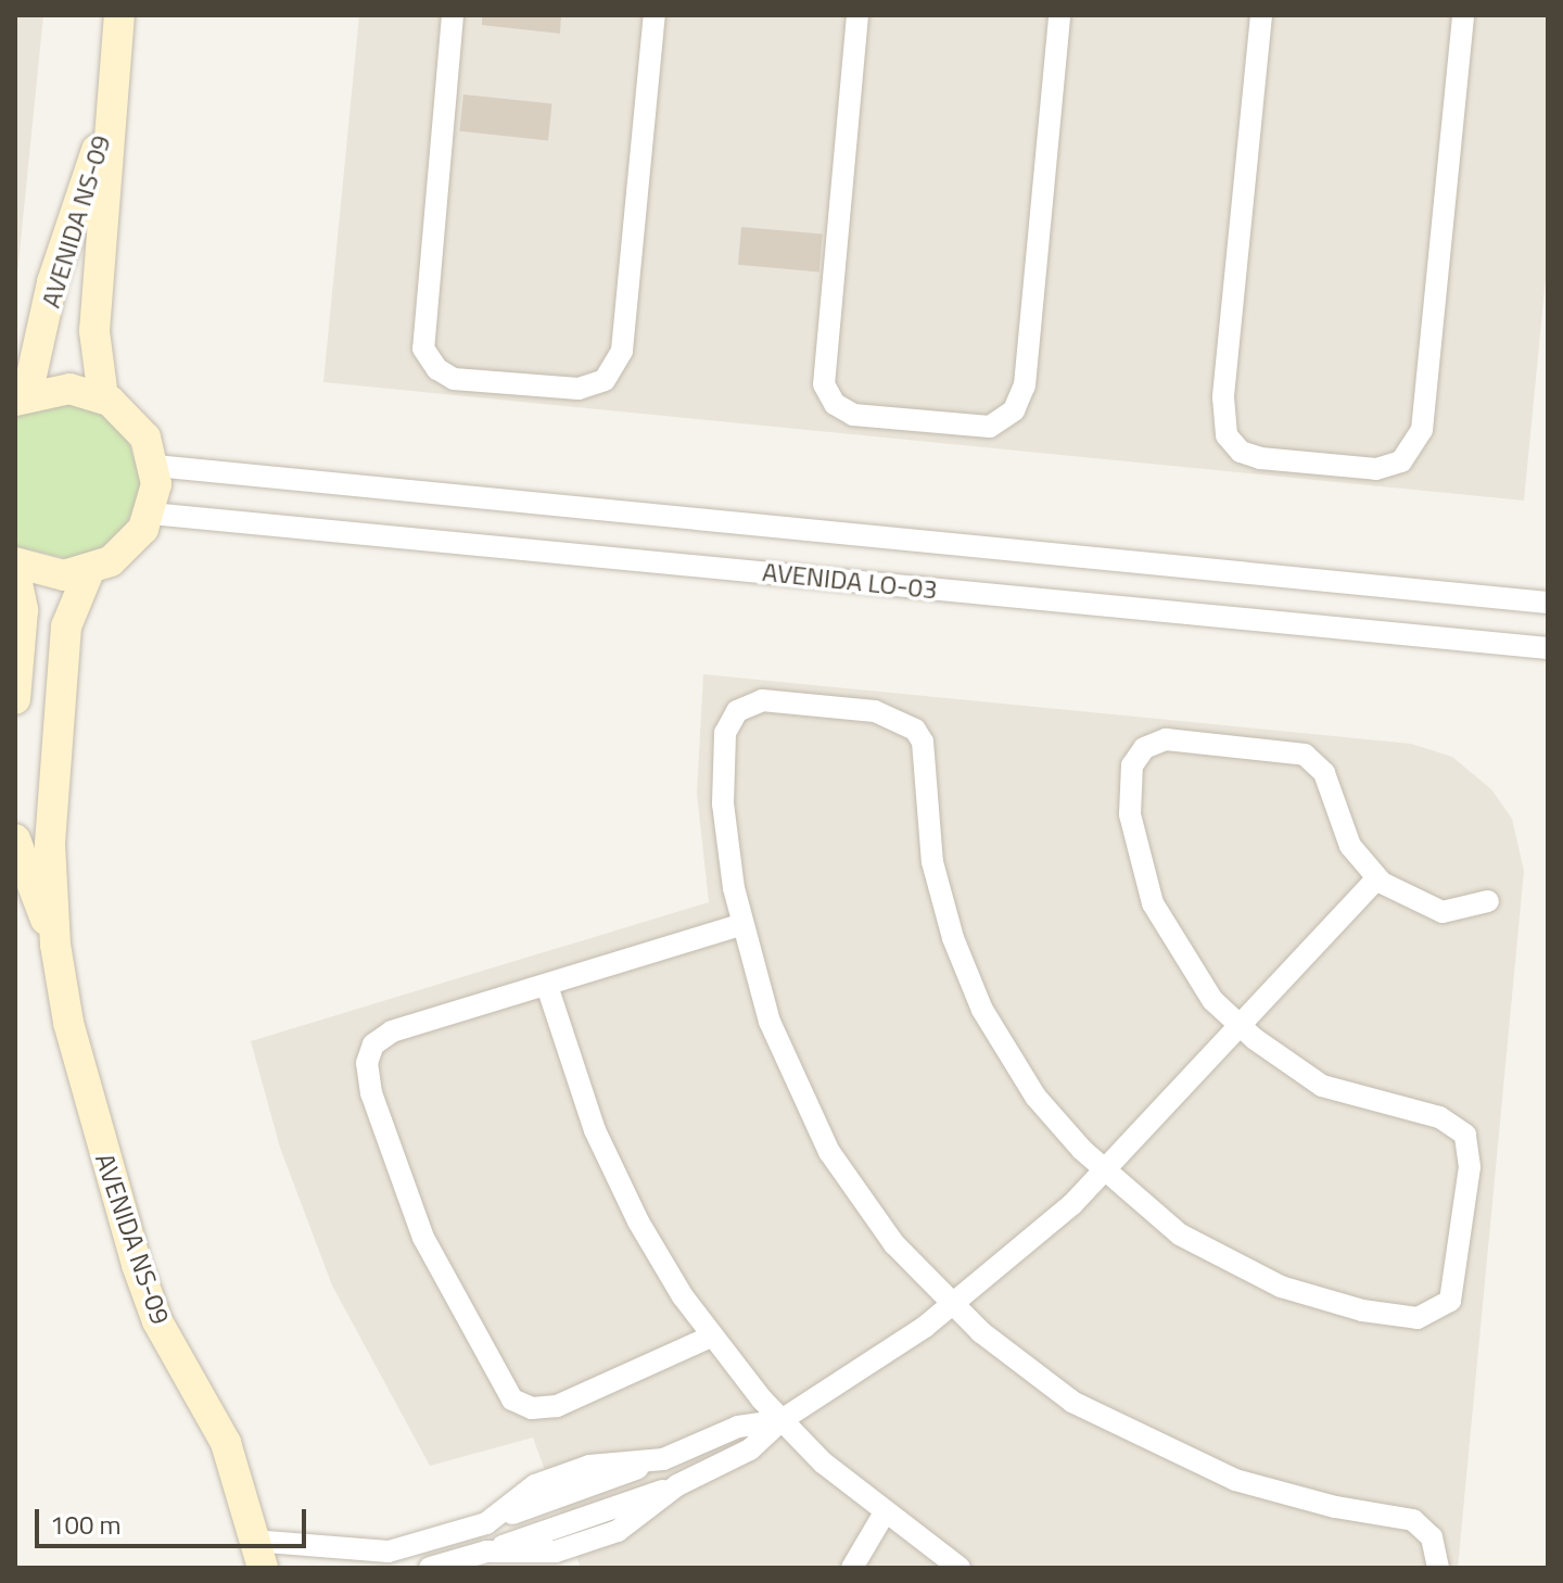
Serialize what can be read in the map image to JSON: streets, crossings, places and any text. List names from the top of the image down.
{
  "streets": {
    "street": ["AVENIDA NS-09", "AVENIDA LO-03"]
  },
  "scale_bar": "100 m"
}
